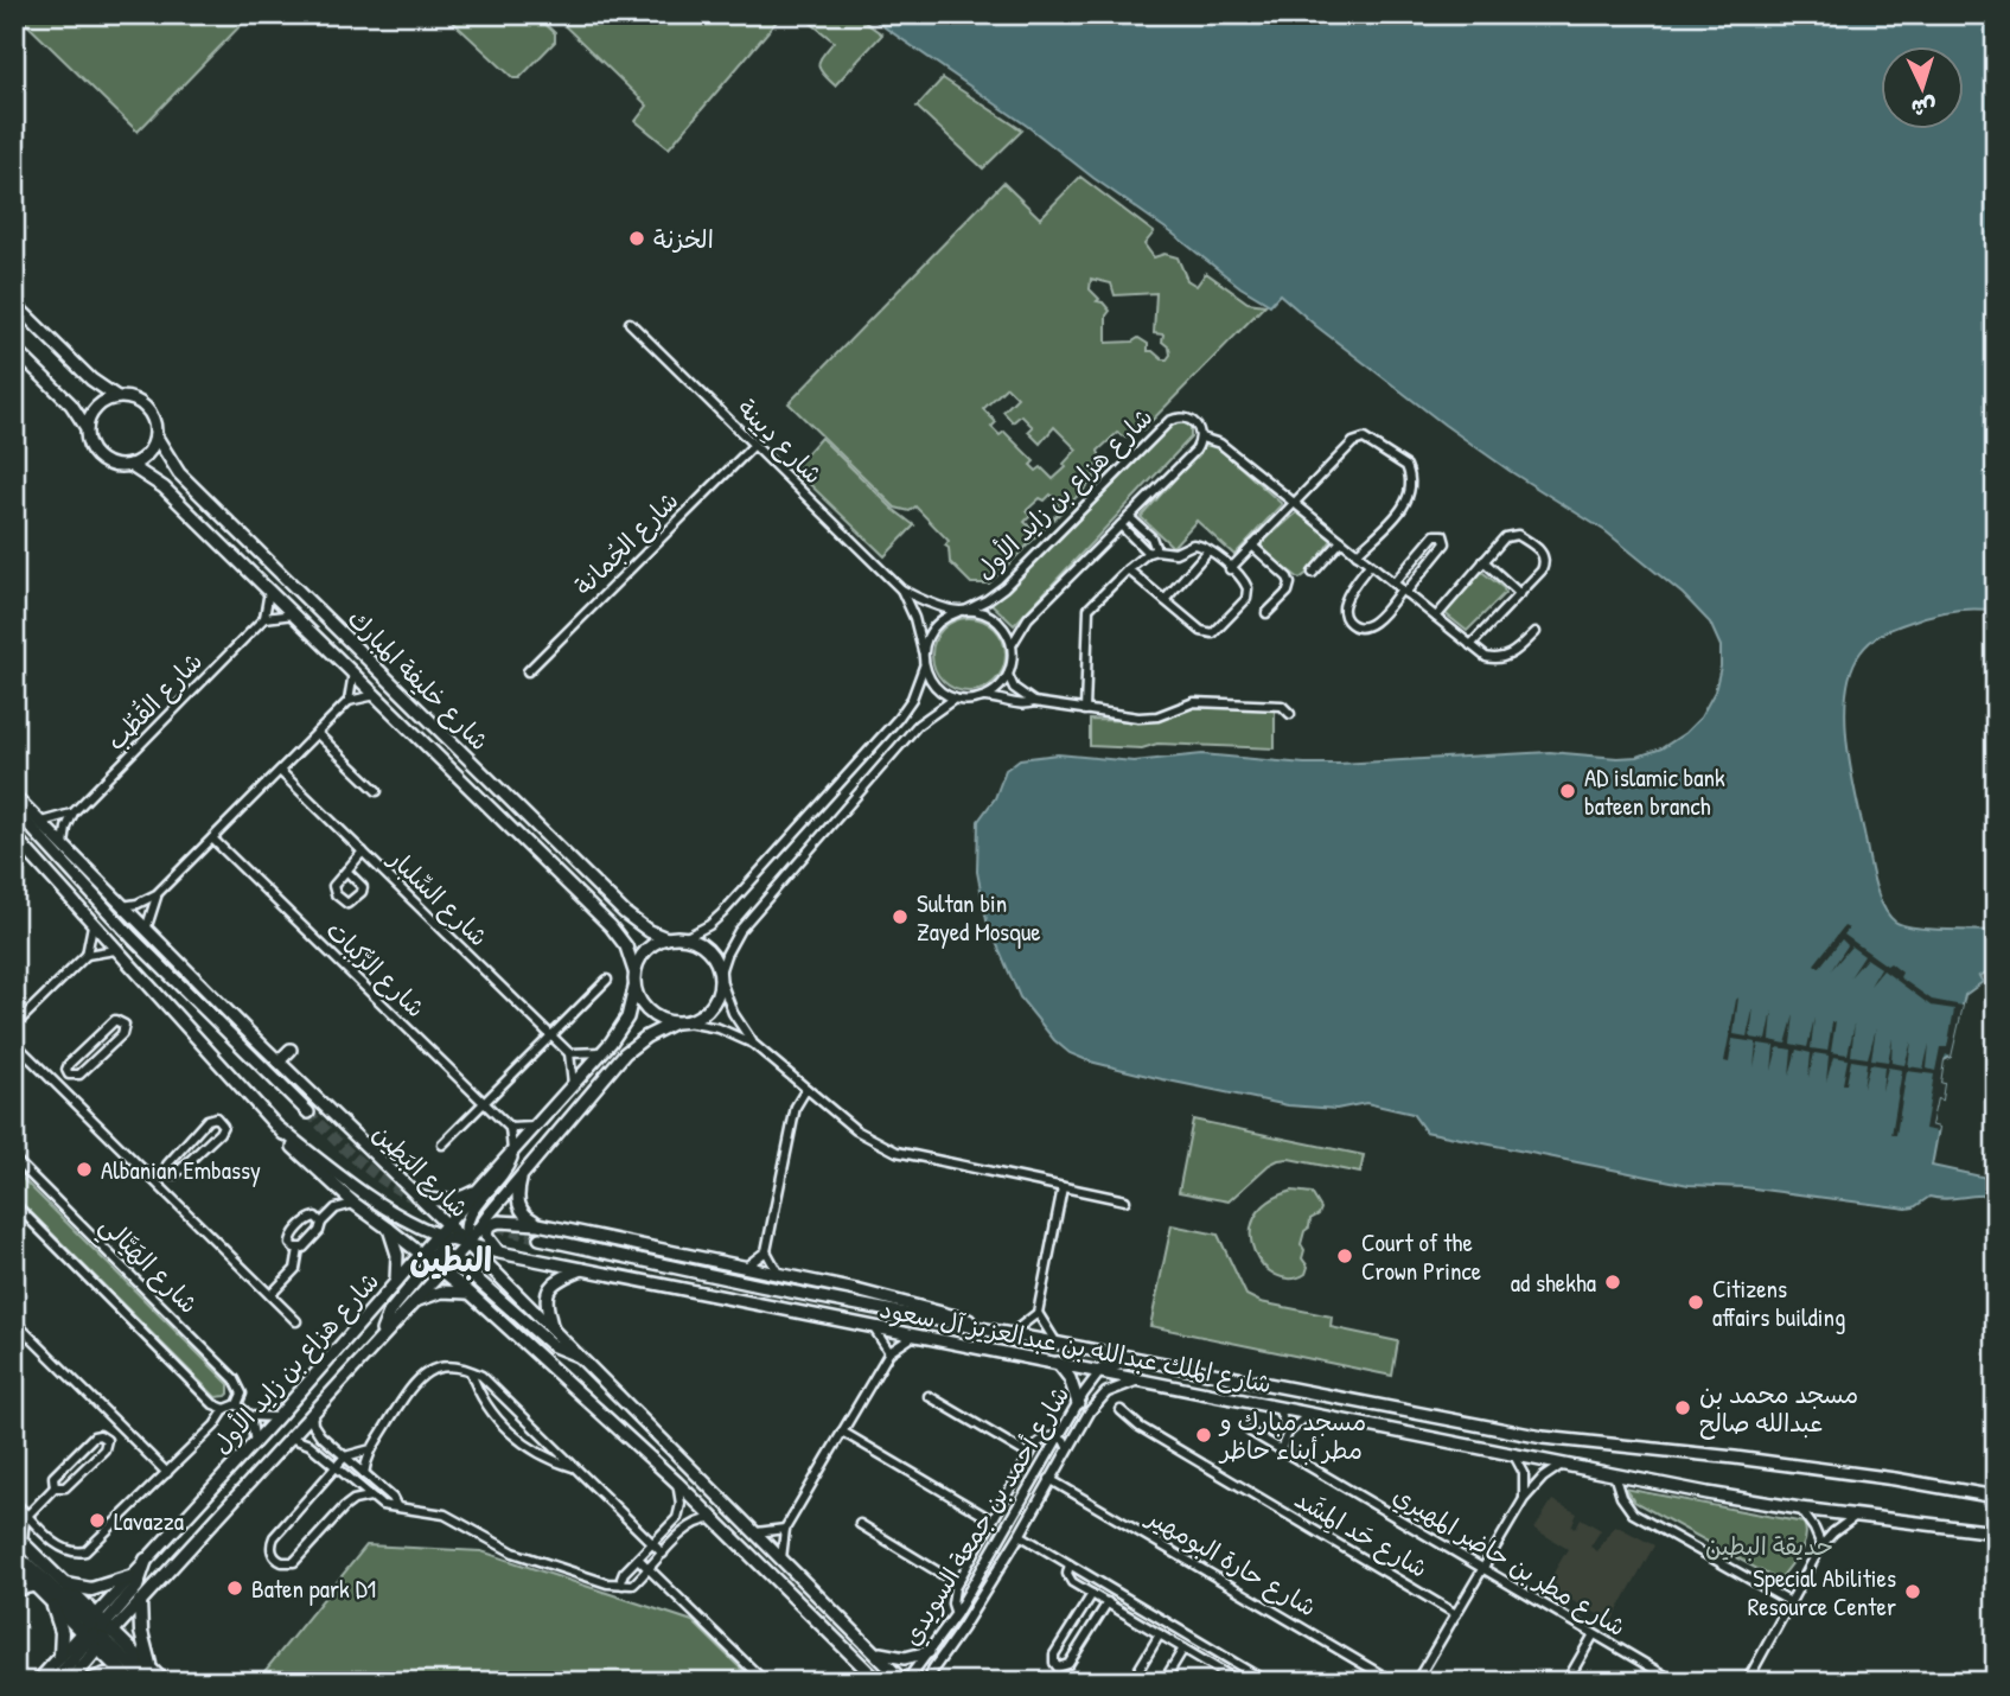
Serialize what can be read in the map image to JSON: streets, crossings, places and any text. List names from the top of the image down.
{
  "streets": {
    "main road": [
      "شارع هزاع بن زايد الأول",
      "شارع خليفة المبارك",
      "شارع البَطِين",
      "شارع الملك عبدالله بن عبدالعزيز آل سعود"
    ],
    "street": [
      "شارع دِيينة",
      "شارع الجُمانة",
      "شارع القُطُب",
      "شارع السِّلبار",
      "شارع الرُّكبات",
      "شارع الهَيَّالي",
      "شارع أحمد بن جمعة السويدي",
      "شارع حَد المِشَد",
      "شارع مطر بن حاضر المهيري",
      "شارع حارة البومهير"
    ]
  },
  "crossings": [
    ["شارع دِيينة", "شارع هزاع بن زايد الأول"],
    ["شارع دِيينة", "شارع الجُمانة"],
    ["شارع هزاع بن زايد الأول", "شارع خليفة المبارك"],
    ["شارع هزاع بن زايد الأول", "شارع البَطِين"],
    ["شارع هزاع بن زايد الأول", "شارع الملك عبدالله بن عبدالعزيز آل سعود"],
    ["شارع القُطُب", "شارع البَطِين"],
    ["شارع البَطِين", "شارع الملك عبدالله بن عبدالعزيز آل سعود"],
    ["شارع البَطِين", "شارع أحمد بن جمعة السويدي"],
    ["شارع الملك عبدالله بن عبدالعزيز آل سعود", "شارع أحمد بن جمعة السويدي"],
    ["شارع أحمد بن جمعة السويدي", "شارع حارة البومهير"]
  ],
  "districts": ["البطين"],
  "parks": ["حديقة البطين"],
  "places": [
    "الخزنة",
    "AD islamic bank bateen branch",
    "Sultan bin Zayed Mosque",
    "Albanian Embassy",
    "Court of the Crown Prince",
    "ad shekha",
    "Citizens affairs building",
    "مسجد محمد بن عبدالله صالح",
    "مسجد مبارك و مطر أبناء حاظر",
    "Lavazza",
    "Baten park D1",
    "Special Abilities Resource Center"
  ],
  "north": "bottom"
}
